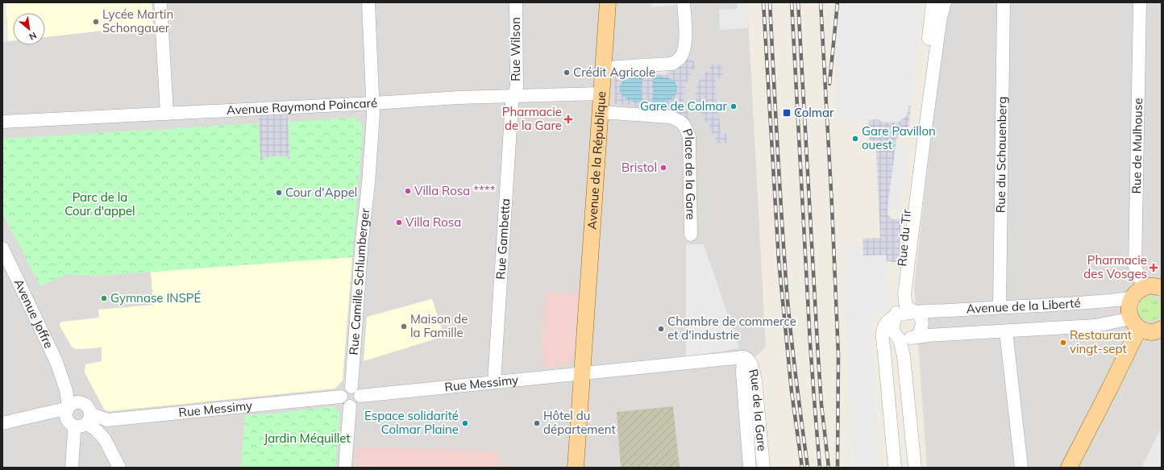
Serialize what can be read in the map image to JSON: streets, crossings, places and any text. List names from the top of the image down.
{
  "streets": {
    "main road": ["Avenue de la République"],
    "street": [
      "Rue Wilson",
      "Avenue Raymond Poincaré",
      "Rue de Mulhouse",
      "Rue du Schauenberg",
      "Place de la Gare",
      "Rue du Tir",
      "Rue Gambetta",
      "Rue Camille Schlumberger",
      "Avenue de la Liberté",
      "Avenue Joffre",
      "Rue Messimy",
      "Rue de la Gare"
    ]
  },
  "crossings": [
    ["Rue Wilson", "Avenue Raymond Poincaré"],
    ["Rue Wilson", "Rue Gambetta"],
    ["Avenue Raymond Poincaré", "Avenue de la République"],
    ["Avenue Raymond Poincaré", "Rue Gambetta"],
    ["Avenue Raymond Poincaré", "Rue Camille Schlumberger"],
    ["Rue du Schauenberg", "Avenue de la Liberté"],
    ["Avenue de la République", "Place de la Gare"],
    ["Avenue de la République", "Rue Messimy"],
    ["Rue du Tir", "Avenue de la Liberté"],
    ["Rue Gambetta", "Rue Messimy"],
    ["Rue Camille Schlumberger", "Rue Messimy"],
    ["Avenue Joffre", "Rue Messimy"],
    ["Rue Messimy", "Rue de la Gare"]
  ],
  "parks": ["Parc de la Cour d'appel", "Jardin Méquillet"],
  "places": {
    "other": [
      "Lycée Martin Schongauer",
      "Crédit Agricole",
      "Gare de Colmar",
      "Gare Pavillon ouest",
      "Bristol",
      "Villa Rosa ****",
      "Cour d'Appel",
      "Villa Rosa",
      "Gymnase INSPÉ",
      "Maison de la Famille",
      "Chambre de commerce et d'industrie",
      "Restaurant vingt-sept",
      "Espace solidarité Colmar Plaine",
      "Hôtel du département"
    ],
    "transit": ["Colmar"],
    "health": ["Pharmacie de la Gare", "Pharmacie des Vosges"]
  },
  "north": "bottom right"
}
